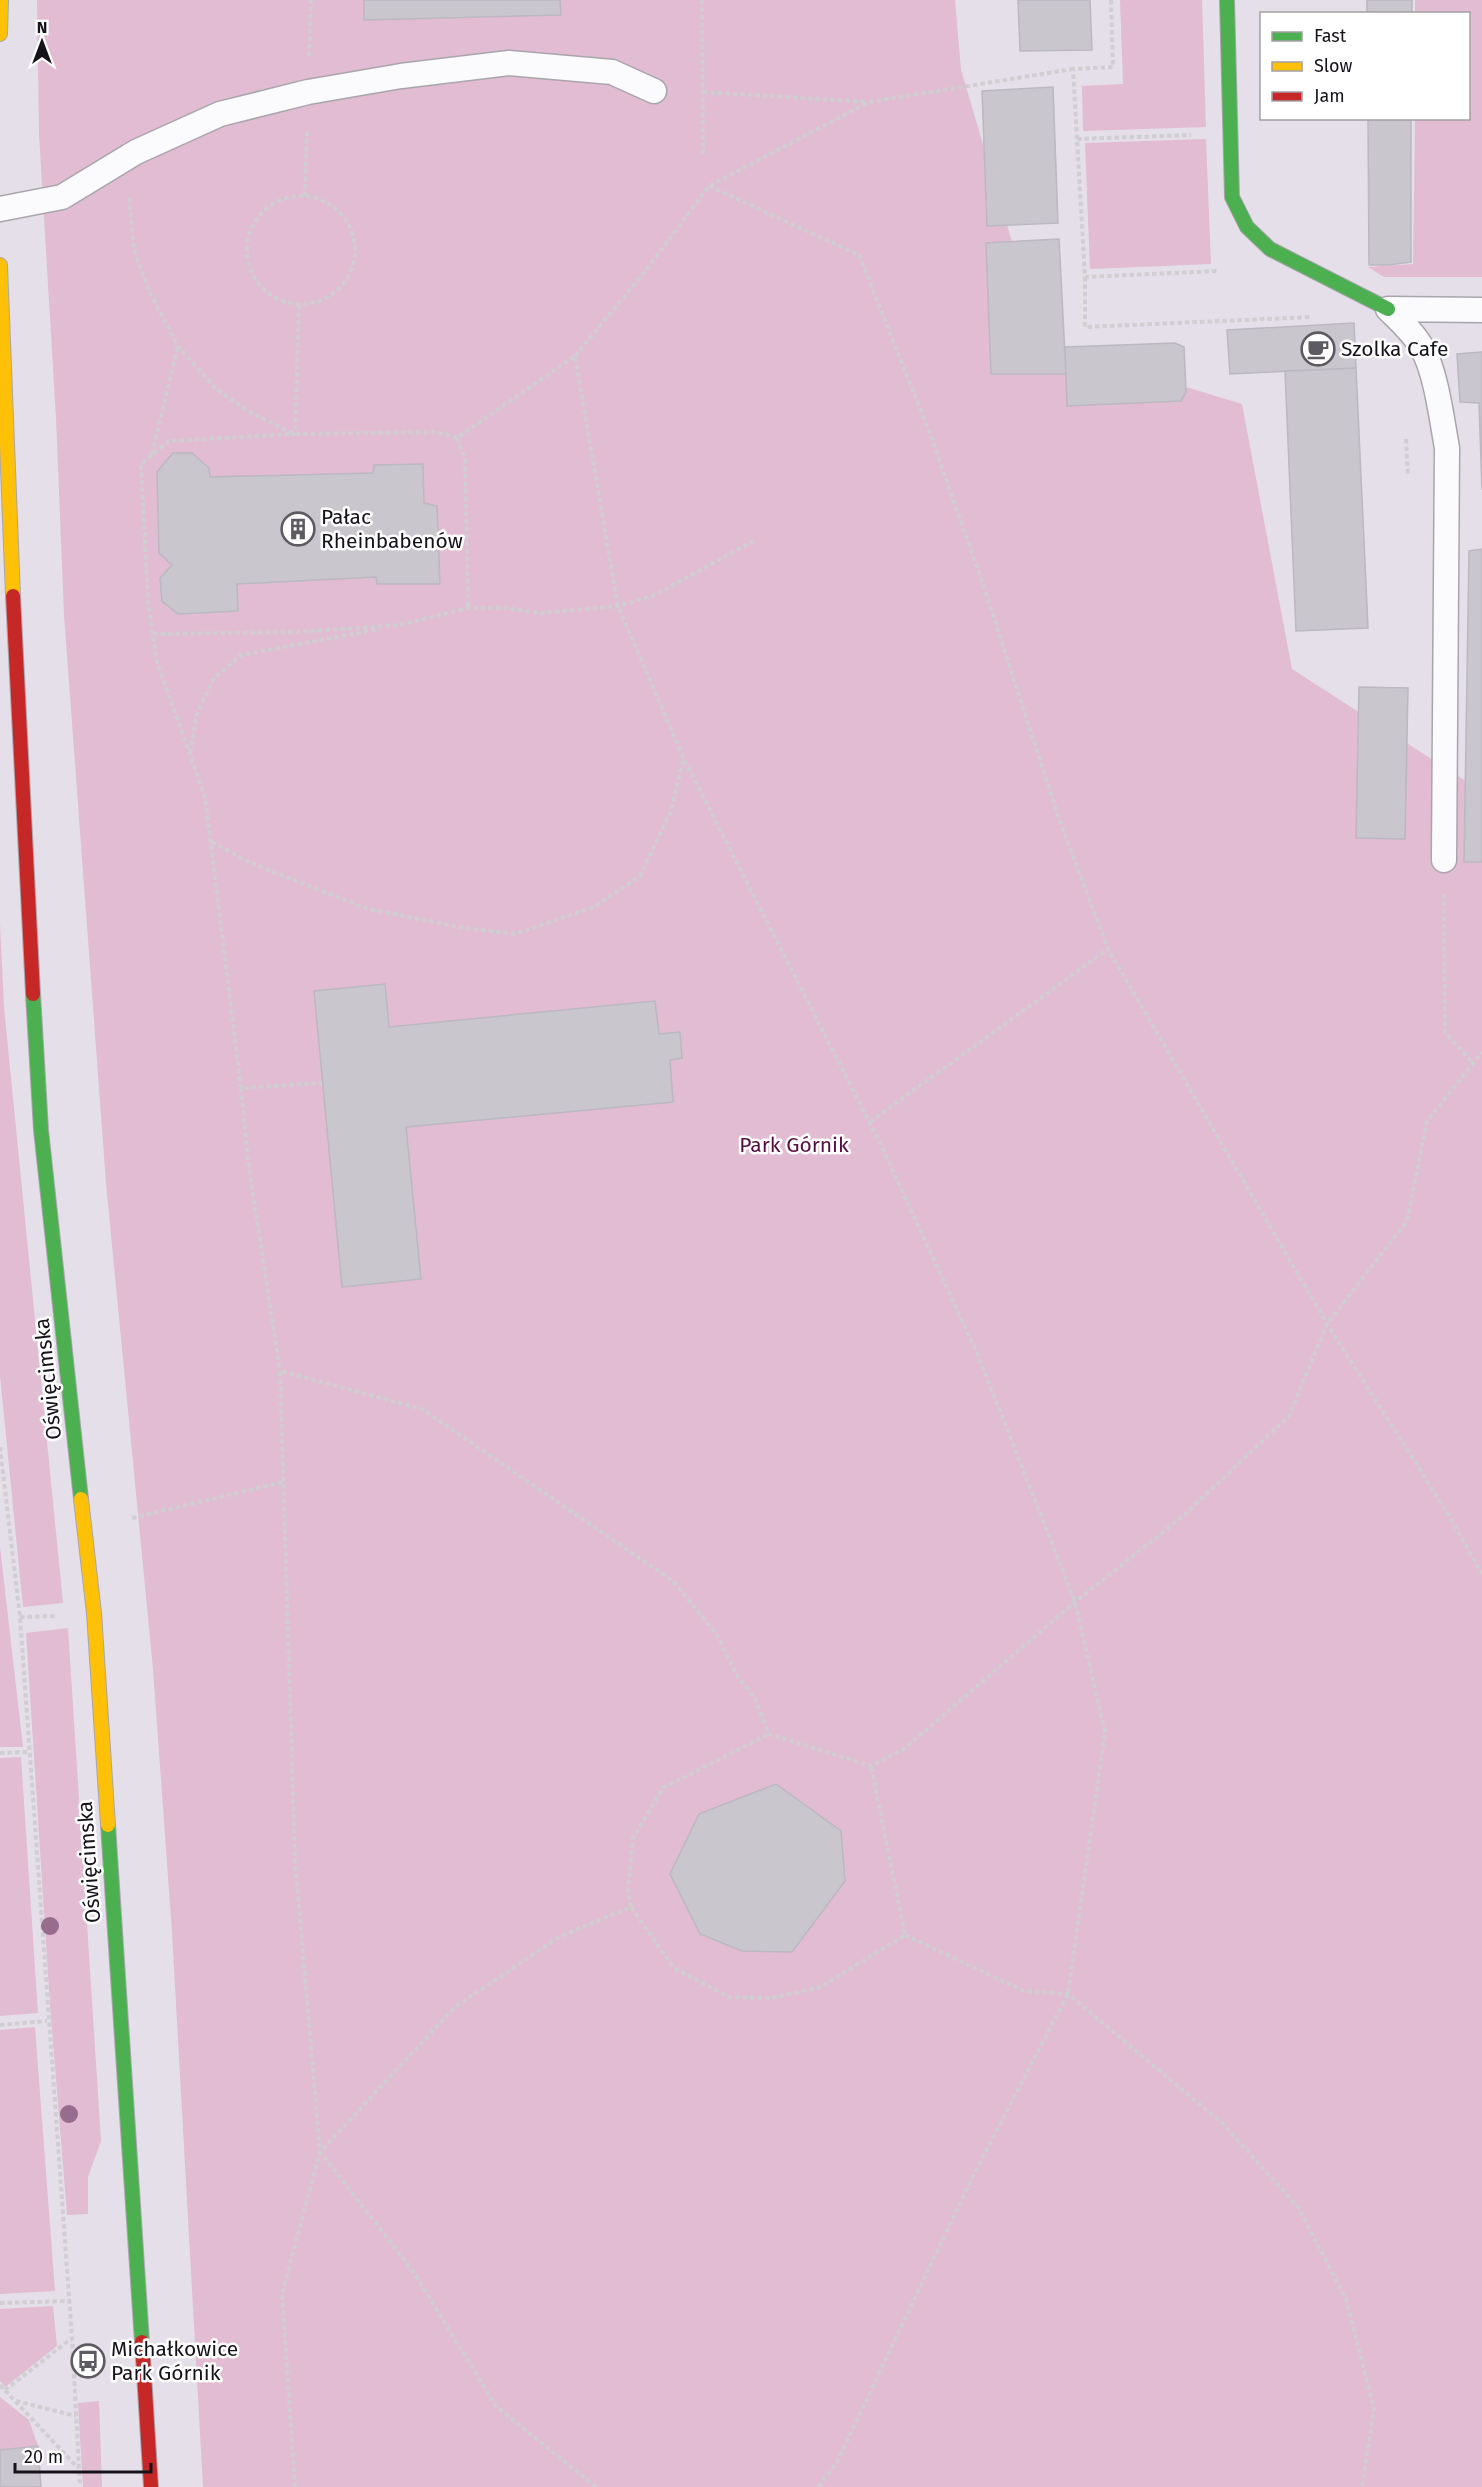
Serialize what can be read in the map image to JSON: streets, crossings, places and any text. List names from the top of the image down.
{
  "streets": {
    "street": ["Oświęcimska"]
  },
  "parks": ["Park Górnik"],
  "places": {
    "cafe": ["Szolka Cafe"],
    "building": ["Pałac Rheinbabenów"],
    "bus stop": ["Michałkowice Park Górnik"]
  },
  "legend": ["Fast", "Slow", "Jam"],
  "scale_bar": "20 m",
  "north": "top"
}
